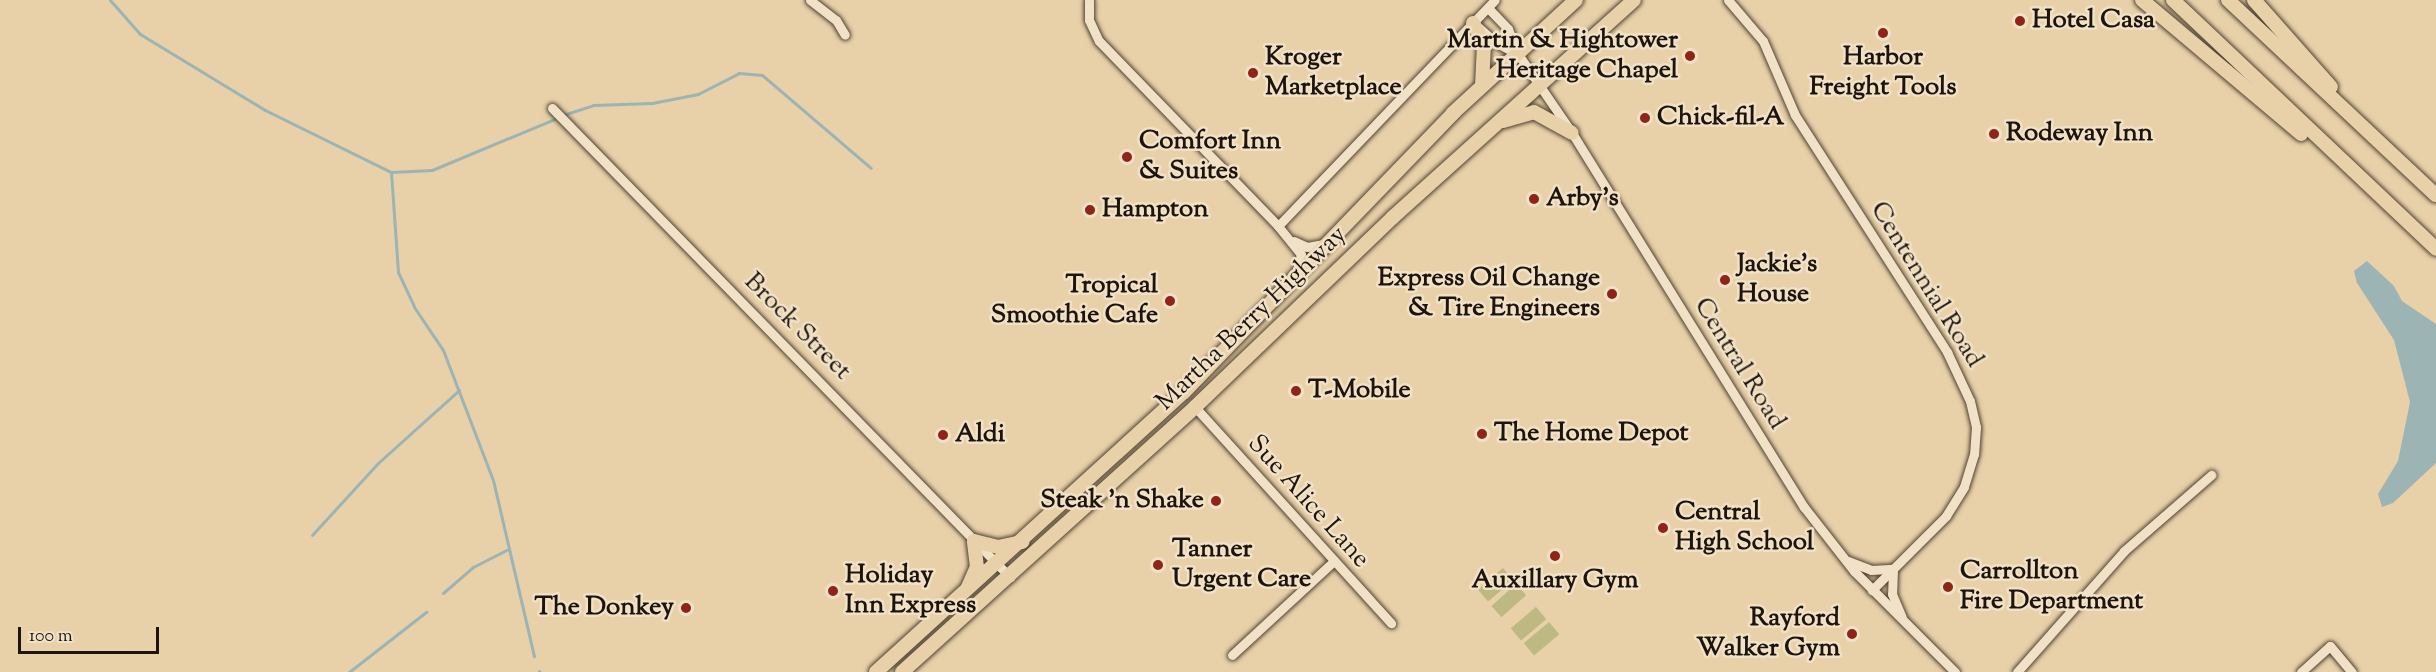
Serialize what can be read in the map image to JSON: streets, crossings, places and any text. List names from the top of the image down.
{
  "streets": {
    "highway": ["Martha Berry Highway"],
    "street": [
      "Centennial Road",
      "Brock Street",
      "Central Road",
      "Sue Alice Lane"
    ]
  },
  "crossings": [
    ["Centennial Road", "Central Road"],
    ["Martha Berry Highway", "Brock Street"],
    ["Martha Berry Highway", "Central Road"],
    ["Martha Berry Highway", "Sue Alice Lane"]
  ],
  "places": [
    "Hotel Casa",
    "Harbor Freight Tools",
    "Martin & Hightower Heritage Chapel",
    "Kroger Marketplace",
    "Chick-fil-A",
    "Rodeway Inn",
    "Comfort Inn & Suites",
    "Arby's",
    "Hampton",
    "Jackie's House",
    "Express Oil Change & Tire Engineers",
    "Tropical Smoothie Cafe",
    "T-Mobile",
    "The Home Depot",
    "Aldi",
    "Steak 'n Shake",
    "Central High School",
    "Auxillary Gym",
    "Tanner Urgent Care",
    "Carrollton Fire Department",
    "Holiday Inn Express",
    "The Donkey",
    "Rayford Walker Gym"
  ],
  "scale_bar": "100 m"
}
